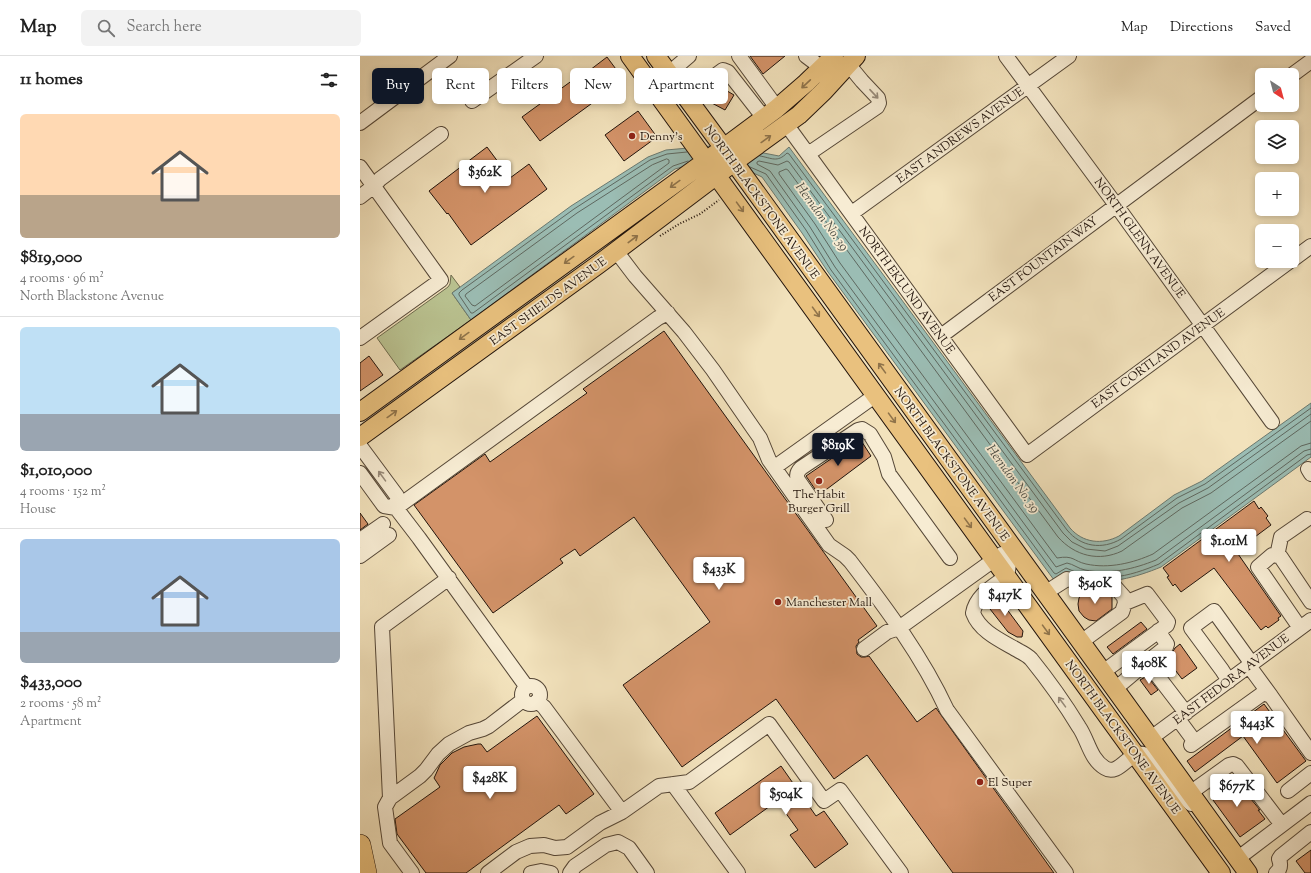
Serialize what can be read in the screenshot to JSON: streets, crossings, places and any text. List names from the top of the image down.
{
  "streets": {
    "main road": ["NORTH BLACKSTONE AVENUE", "EAST SHIELDS AVENUE"],
    "street": [
      "EAST ANDREWS AVENUE",
      "NORTH GLENN AVENUE",
      "EAST FOUNTAIN WAY",
      "NORTH EKLUND AVENUE",
      "EAST CORTLAND AVENUE",
      "EAST FEDORA AVENUE"
    ]
  },
  "crossings": [
    ["EAST ANDREWS AVENUE", "NORTH GLENN AVENUE"],
    ["EAST ANDREWS AVENUE", "NORTH EKLUND AVENUE"],
    ["NORTH BLACKSTONE AVENUE", "EAST SHIELDS AVENUE"],
    ["NORTH BLACKSTONE AVENUE", "EAST FEDORA AVENUE"],
    ["NORTH GLENN AVENUE", "EAST FOUNTAIN WAY"],
    ["NORTH GLENN AVENUE", "EAST CORTLAND AVENUE"],
    ["EAST FOUNTAIN WAY", "NORTH EKLUND AVENUE"],
    ["NORTH EKLUND AVENUE", "EAST CORTLAND AVENUE"]
  ],
  "water": ["Herndon No. 39"],
  "places": [
    "Denny's",
    "The Habit Burger Grill",
    "Manchester Mall",
    "El Super"
  ],
  "north": "bottom right",
  "page": {
    "header": "Map",
    "search": "Search here",
    "nav": ["Map", "Directions", "Saved"],
    "heading": "11 homes",
    "map_buttons": ["+", "−"],
    "chip": [
      "Buy",
      "Rent",
      "Filters",
      "New",
      "Apartment"
    ],
    "list": [
      {
        "name": "$819,000",
        "note": "4 rooms · 96 m² · North Blackstone Avenue"
      },
      {
        "name": "$1,010,000",
        "note": "4 rooms · 152 m² · House"
      },
      {
        "name": "$433,000",
        "note": "2 rooms · 58 m² · Apartment"
      }
    ],
    "price": [
      "$362K",
      "$819K",
      "$1.01M",
      "$433K",
      "$540K",
      "$417K",
      "$408K",
      "$443K",
      "$428K",
      "$677K",
      "$504K"
    ]
  }
}
